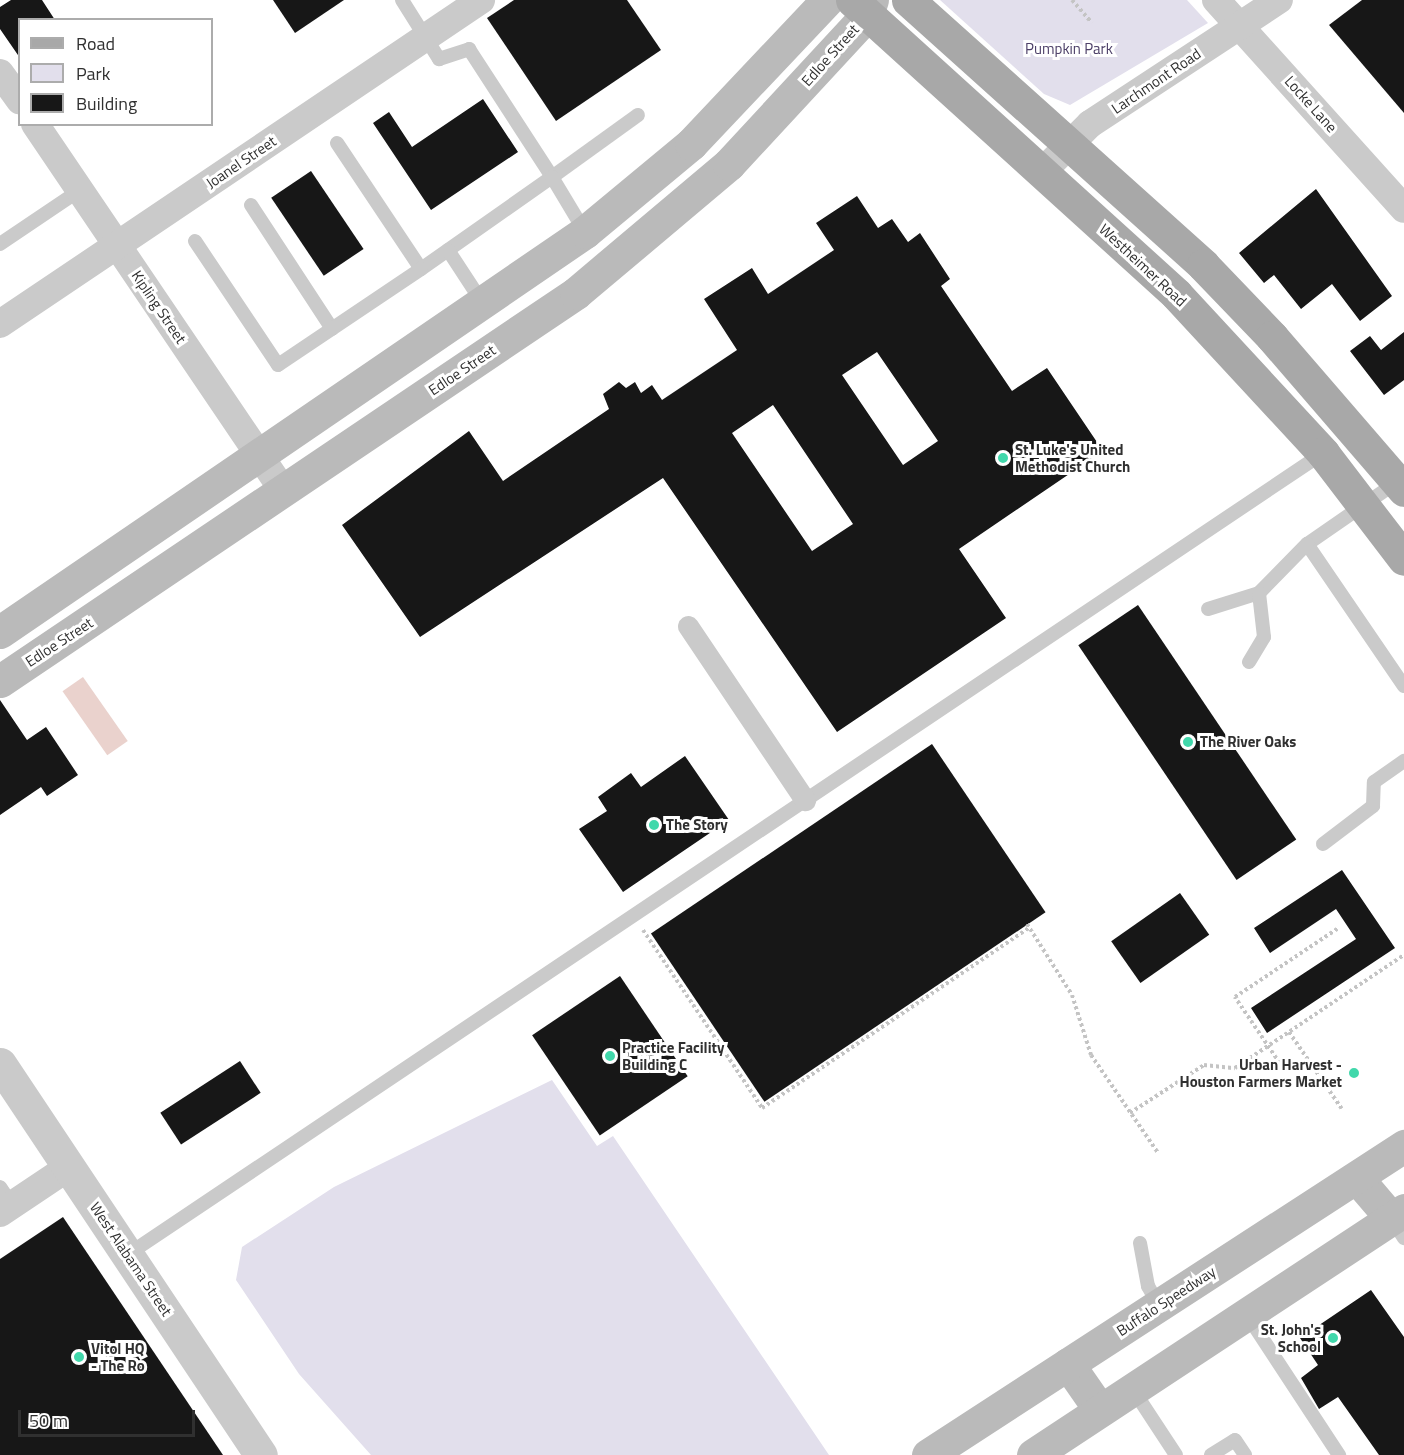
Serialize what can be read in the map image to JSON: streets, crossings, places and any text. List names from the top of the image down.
{
  "streets": {
    "main road": ["Edloe Street", "Westheimer Road", "Buffalo Speedway"],
    "street": [
      "Larchmont Road",
      "Locke Lane",
      "Joanel Street",
      "Kipling Street",
      "West Alabama Street"
    ]
  },
  "crossings": [
    ["Edloe Street", "Westheimer Road"],
    ["Edloe Street", "Kipling Street"],
    ["Larchmont Road", "Locke Lane"],
    ["Larchmont Road", "Westheimer Road"],
    ["Joanel Street", "Kipling Street"]
  ],
  "parks": ["Pumpkin Park"],
  "places": [
    "St. Luke's United Methodist Church",
    "The River Oaks",
    "The Story",
    "Practice Facility Building C",
    "Urban Harvest - Houston Farmers Market",
    "St. John's School",
    "Vitol HQ - The Ro"
  ],
  "legend": ["Road", "Park", "Building"],
  "scale_bar": "50 m"
}
